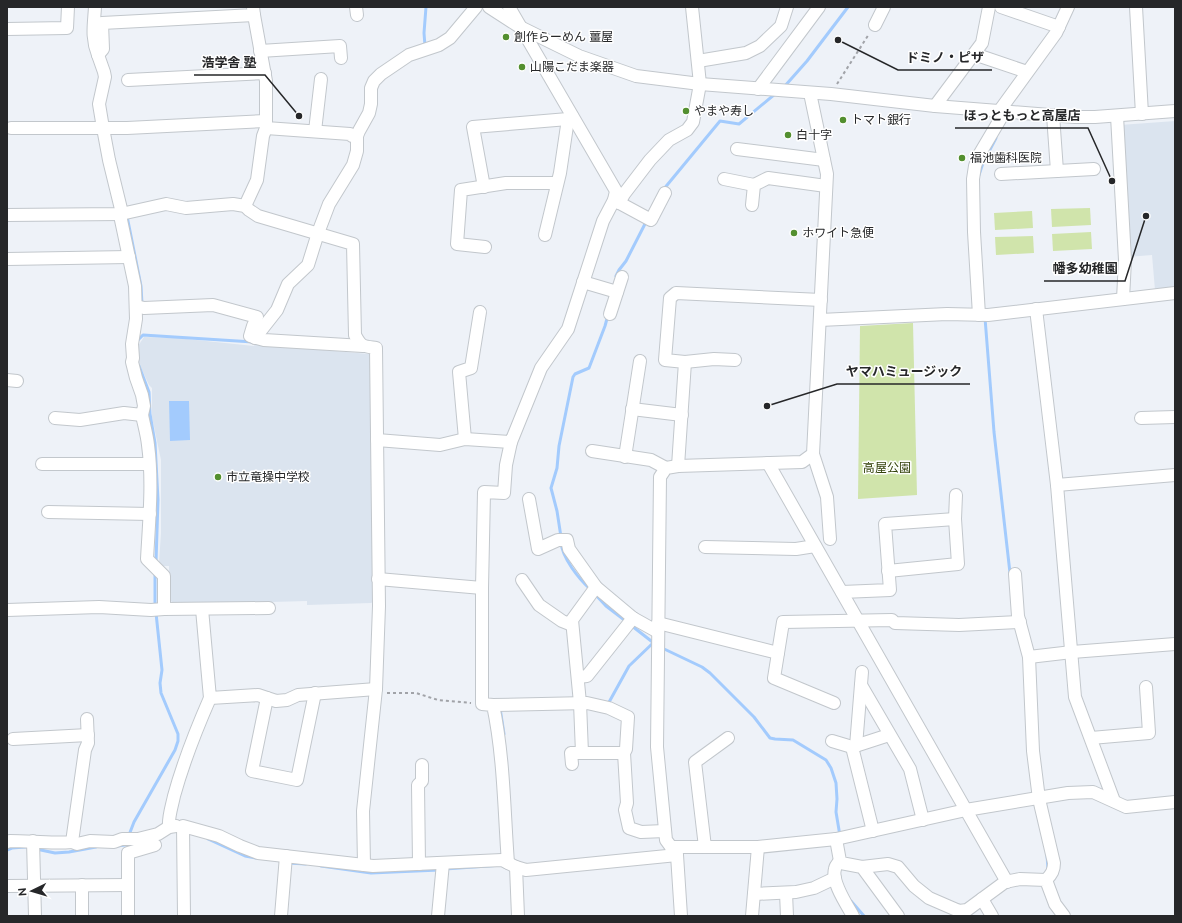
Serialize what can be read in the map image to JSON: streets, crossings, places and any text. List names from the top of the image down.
{
  "parks": ["高屋公園"],
  "places": [
    "創作らーめん 薑屋",
    "ドミノ・ピザ",
    "山陽こだま楽器",
    "やまや寿し",
    "浩学舎 塾",
    "トマト銀行",
    "白十字",
    "福池歯科医院",
    "ほっともっと高屋店",
    "幡多幼稚園",
    "ホワイト急便",
    "ヤマハミュージック",
    "市立竜操中学校"
  ],
  "north": "left"
}
